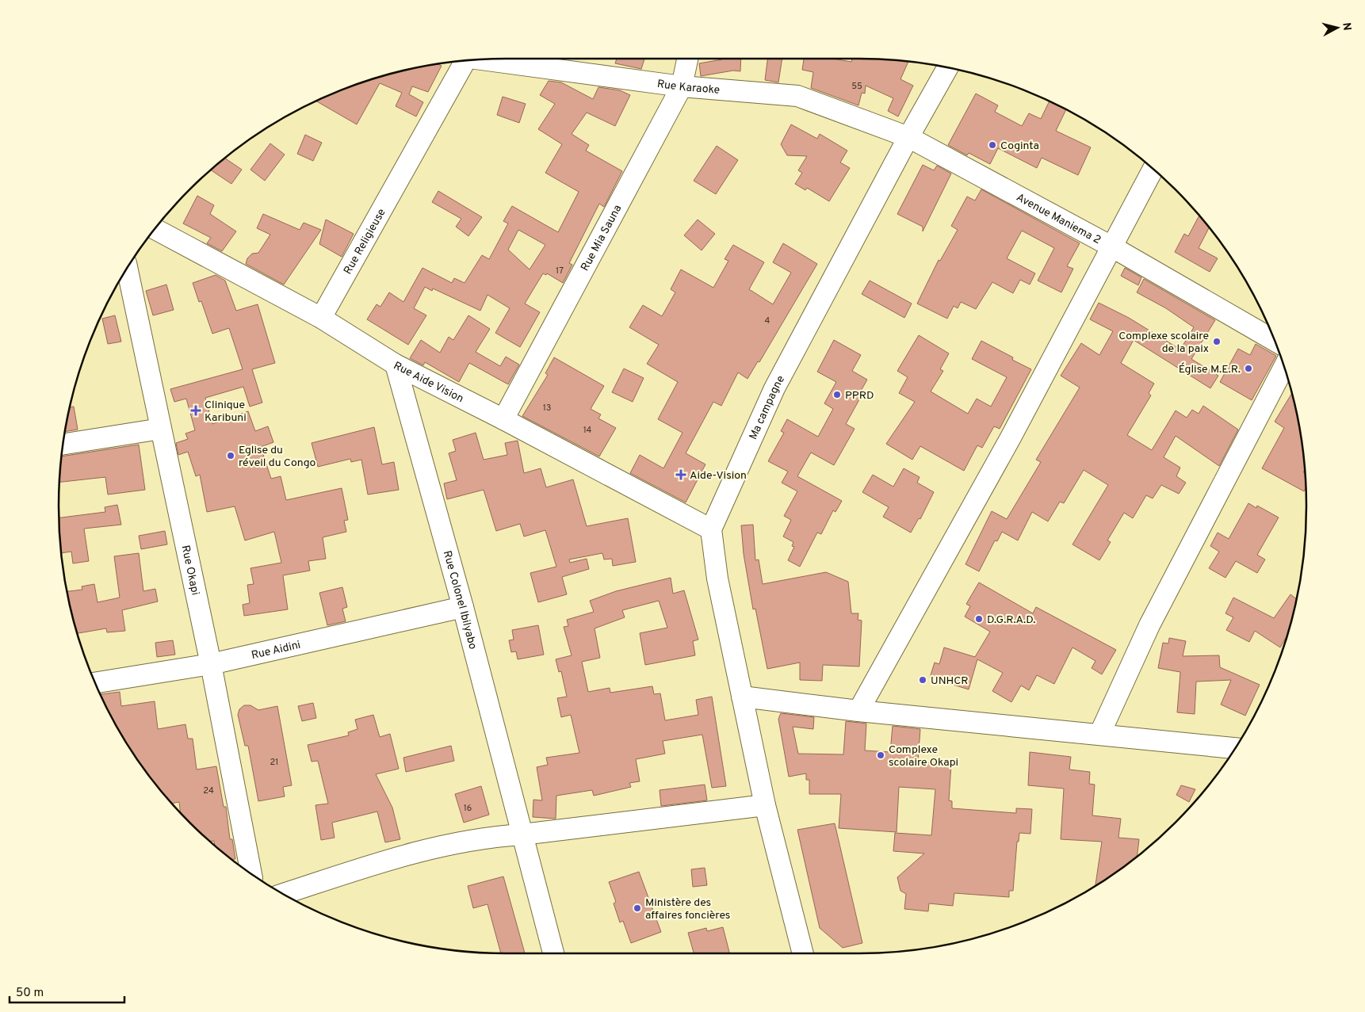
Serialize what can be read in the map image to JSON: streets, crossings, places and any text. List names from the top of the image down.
{
  "streets": {
    "street": [
      "Rue Karaoke",
      "Avenue Maniema 2",
      "Rue Mia Sauna",
      "Rue Religieuse",
      "Rue Aide Vision",
      "Ma campagne",
      "Rue Okapi",
      "Rue Colonel Ibilyabo",
      "Rue Aidini"
    ]
  },
  "crossings": [
    ["Rue Karaoke", "Avenue Maniema 2"],
    ["Rue Karaoke", "Rue Mia Sauna"],
    ["Rue Karaoke", "Ma campagne"],
    ["Avenue Maniema 2", "Ma campagne"],
    ["Rue Mia Sauna", "Rue Aide Vision"],
    ["Rue Religieuse", "Rue Aide Vision"],
    ["Rue Aide Vision", "Ma campagne"],
    ["Rue Aide Vision", "Rue Colonel Ibilyabo"],
    ["Rue Okapi", "Rue Aidini"],
    ["Rue Colonel Ibilyabo", "Rue Aidini"]
  ],
  "places": {
    "other": [
      "Coginta",
      "Complexe scolaire de la paix",
      "Église M.E.R.",
      "PPRD",
      "Eglise du réveil du Congo",
      "D.G.R.A.D.",
      "UNHCR",
      "Complexe scolaire Okapi",
      "Ministère des affaires foncières"
    ],
    "health": ["Clinique Karibuni", "Aide-Vision"]
  },
  "house_numbers": [
    "55",
    "17",
    "4",
    "13",
    "14",
    "21",
    "24",
    "16"
  ],
  "scale_bar": "50 m",
  "north": "right"
}
